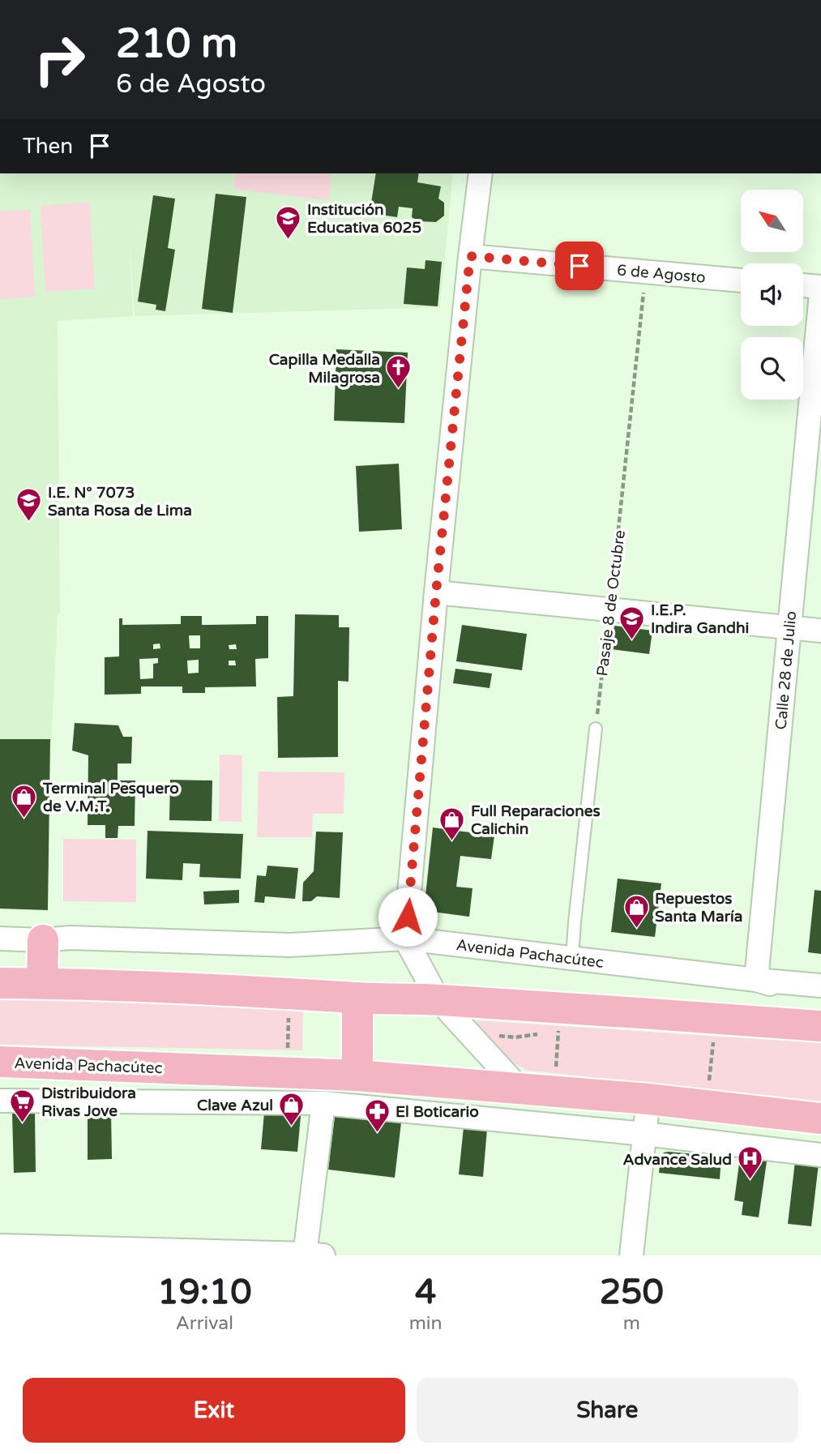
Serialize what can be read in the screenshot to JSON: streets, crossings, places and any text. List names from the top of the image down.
{
  "streets": {
    "main road": ["Avenida Pachacútec"],
    "street": ["6 de Agosto", "Calle 28 de Julio"],
    "path": ["Pasaje 8 de Octubre"]
  },
  "crossings": [
    ["6 de Agosto", "Pasaje 8 de Octubre"],
    ["Calle 28 de Julio", "Avenida Pachacútec"]
  ],
  "places": {
    "school or university": ["Institución Educativa 6025", "I.E. N° 7073 Santa Rosa de Lima", "I.E.P. Indira Gandhi"],
    "church": ["Capilla Medalla Milagrosa"],
    "shop": [
      "Terminal Pesquero de V.M.T.",
      "Full Reparaciones Calichin",
      "Repuestos Santa María",
      "Clave Azul"
    ],
    "supermarket": ["Distribuidora Rivas Jove"],
    "pharmacy": ["El Boticario"],
    "hospital": ["Advance Salud"]
  },
  "north": "top left",
  "page": {
    "turn": ["210 m", "6 de Agosto"],
    "then": "Then",
    "eta": [
      "19:10",
      "Arrival",
      "4",
      "min",
      "250",
      "m"
    ],
    "buttons": ["Exit", "Share"]
  }
}
